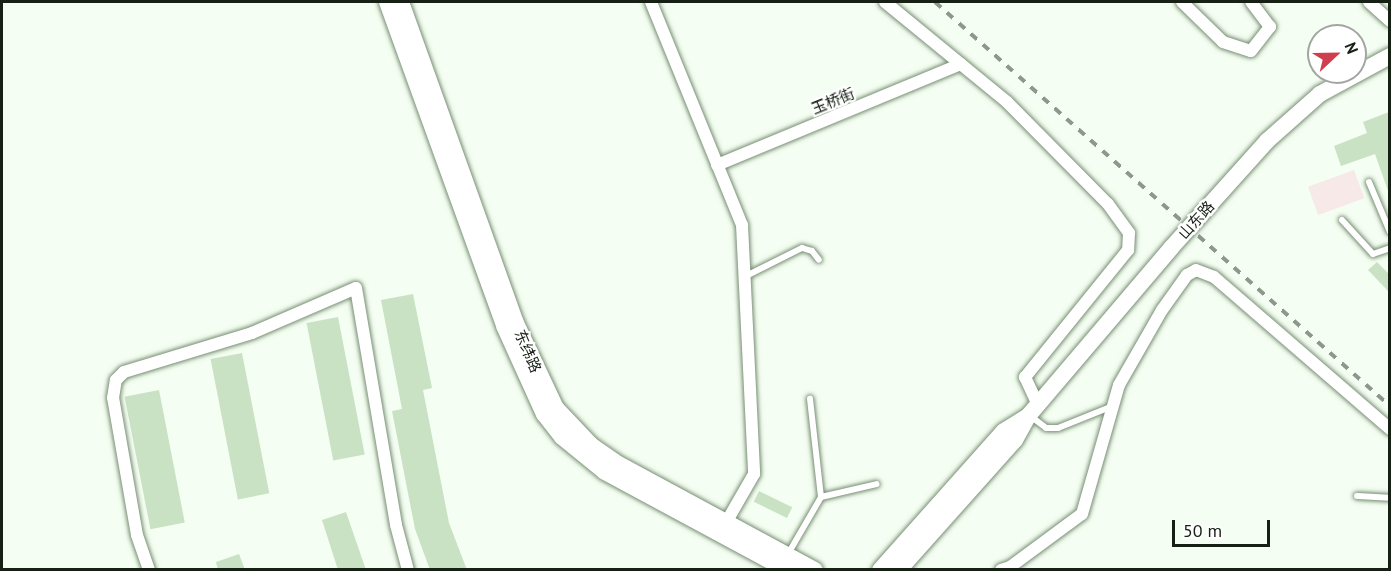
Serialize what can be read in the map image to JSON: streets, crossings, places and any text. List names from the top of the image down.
{
  "streets": {
    "main road": ["山东路", "东纬路"],
    "street": ["玉桥街"]
  },
  "scale_bar": "50 m",
  "north": "right"
}
